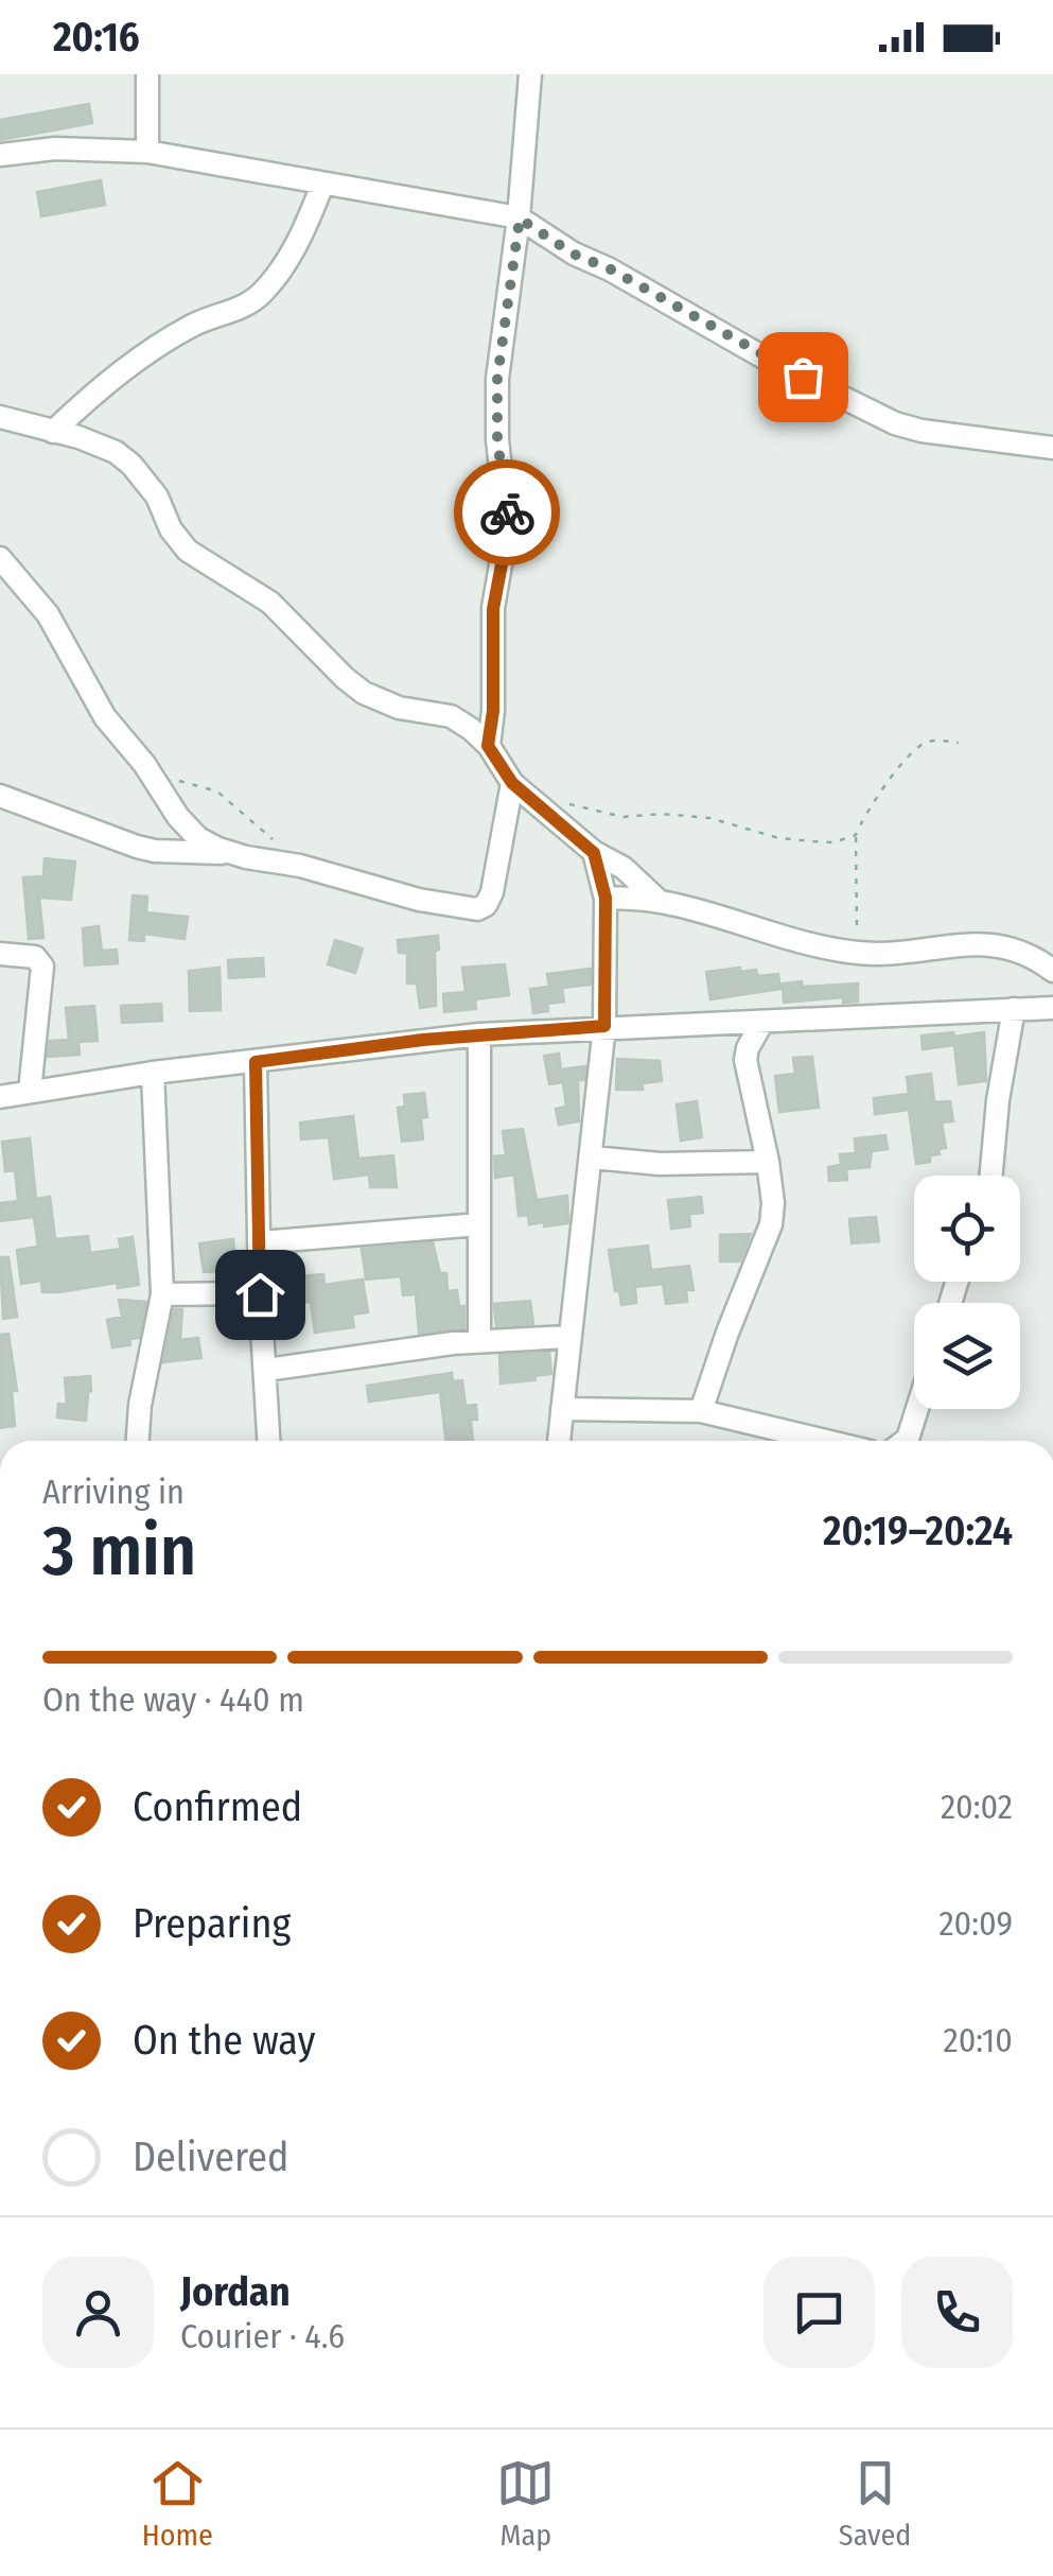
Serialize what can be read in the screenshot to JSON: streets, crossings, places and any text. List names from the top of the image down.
{
  "page": {
    "status": "20:16",
    "heading": ["3 min", "Arriving in", "20:19–20:24"],
    "panel": ["Jordan", "Courier · 4.6"],
    "bar": "On the way · 440 m",
    "list": [
      ["Confirmed", "20:02"],
      ["Preparing", "20:09"],
      ["On the way", "20:10"],
      "Delivered"
    ],
    "tabs": ["Home", "Map", "Saved"]
  }
}
